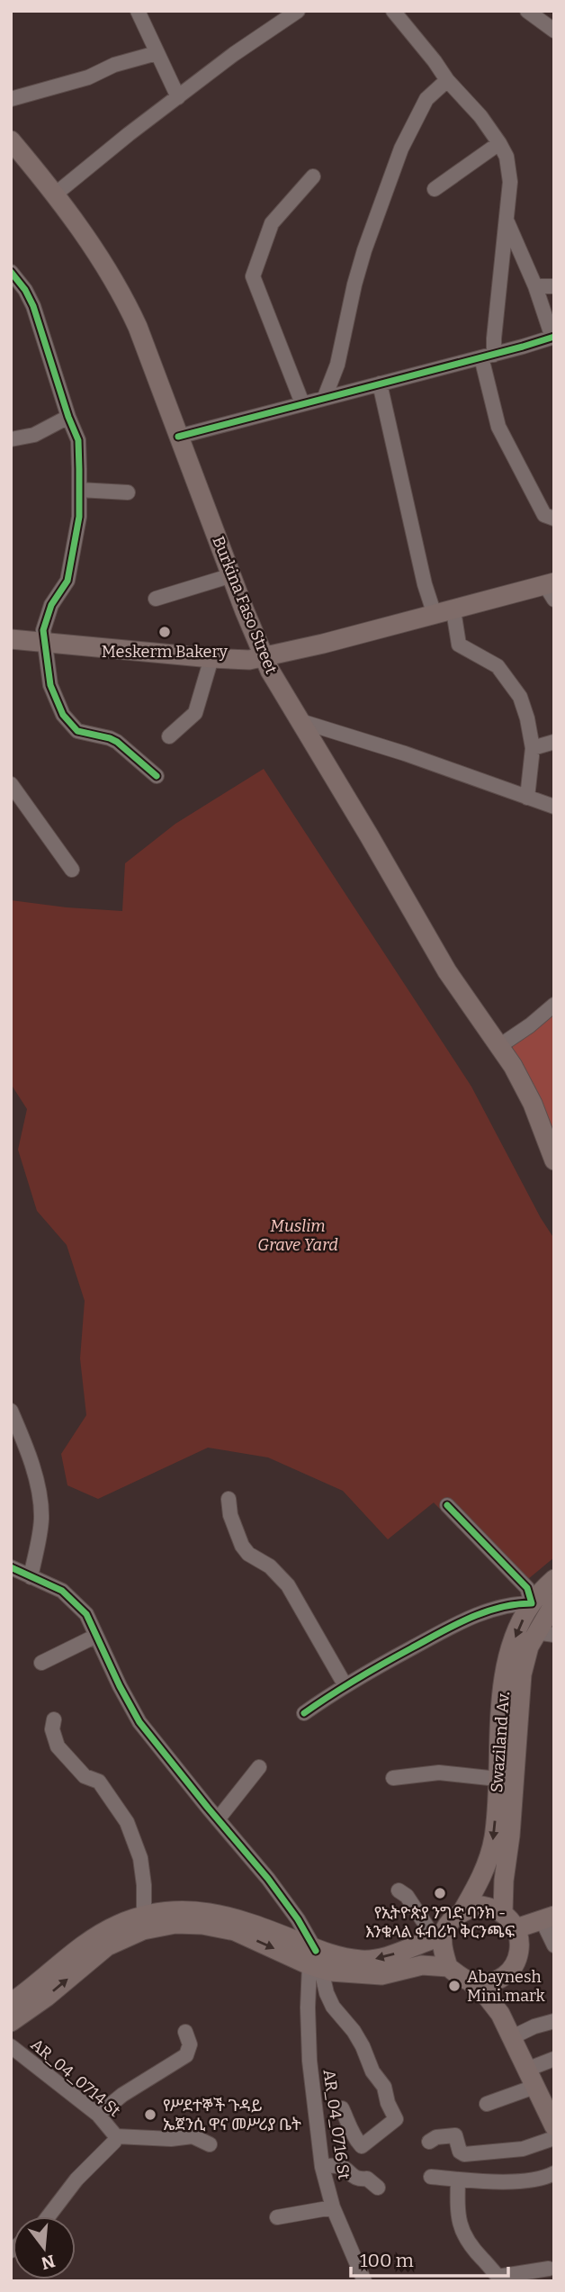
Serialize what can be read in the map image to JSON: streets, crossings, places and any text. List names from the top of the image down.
{
  "streets": {
    "main road": ["Burkina Faso Street", "Swaziland Av."],
    "street": ["AR_04_0714 St", "AR_04_0716 St"]
  },
  "parks": ["Muslim Grave Yard"],
  "places": [
    "Meskerm Bakery",
    "የኢትዮጵያ ንግድ ባንክ - እንቁላል ፋብሪካ ቅርንጫፍ",
    "Abaynesh Mini.mark",
    "የሥደተኞች ጉዳይ ኤጀንሲ ዋና መሥሪያ ቤት"
  ],
  "scale_bar": "100 m",
  "north": "bottom"
}
